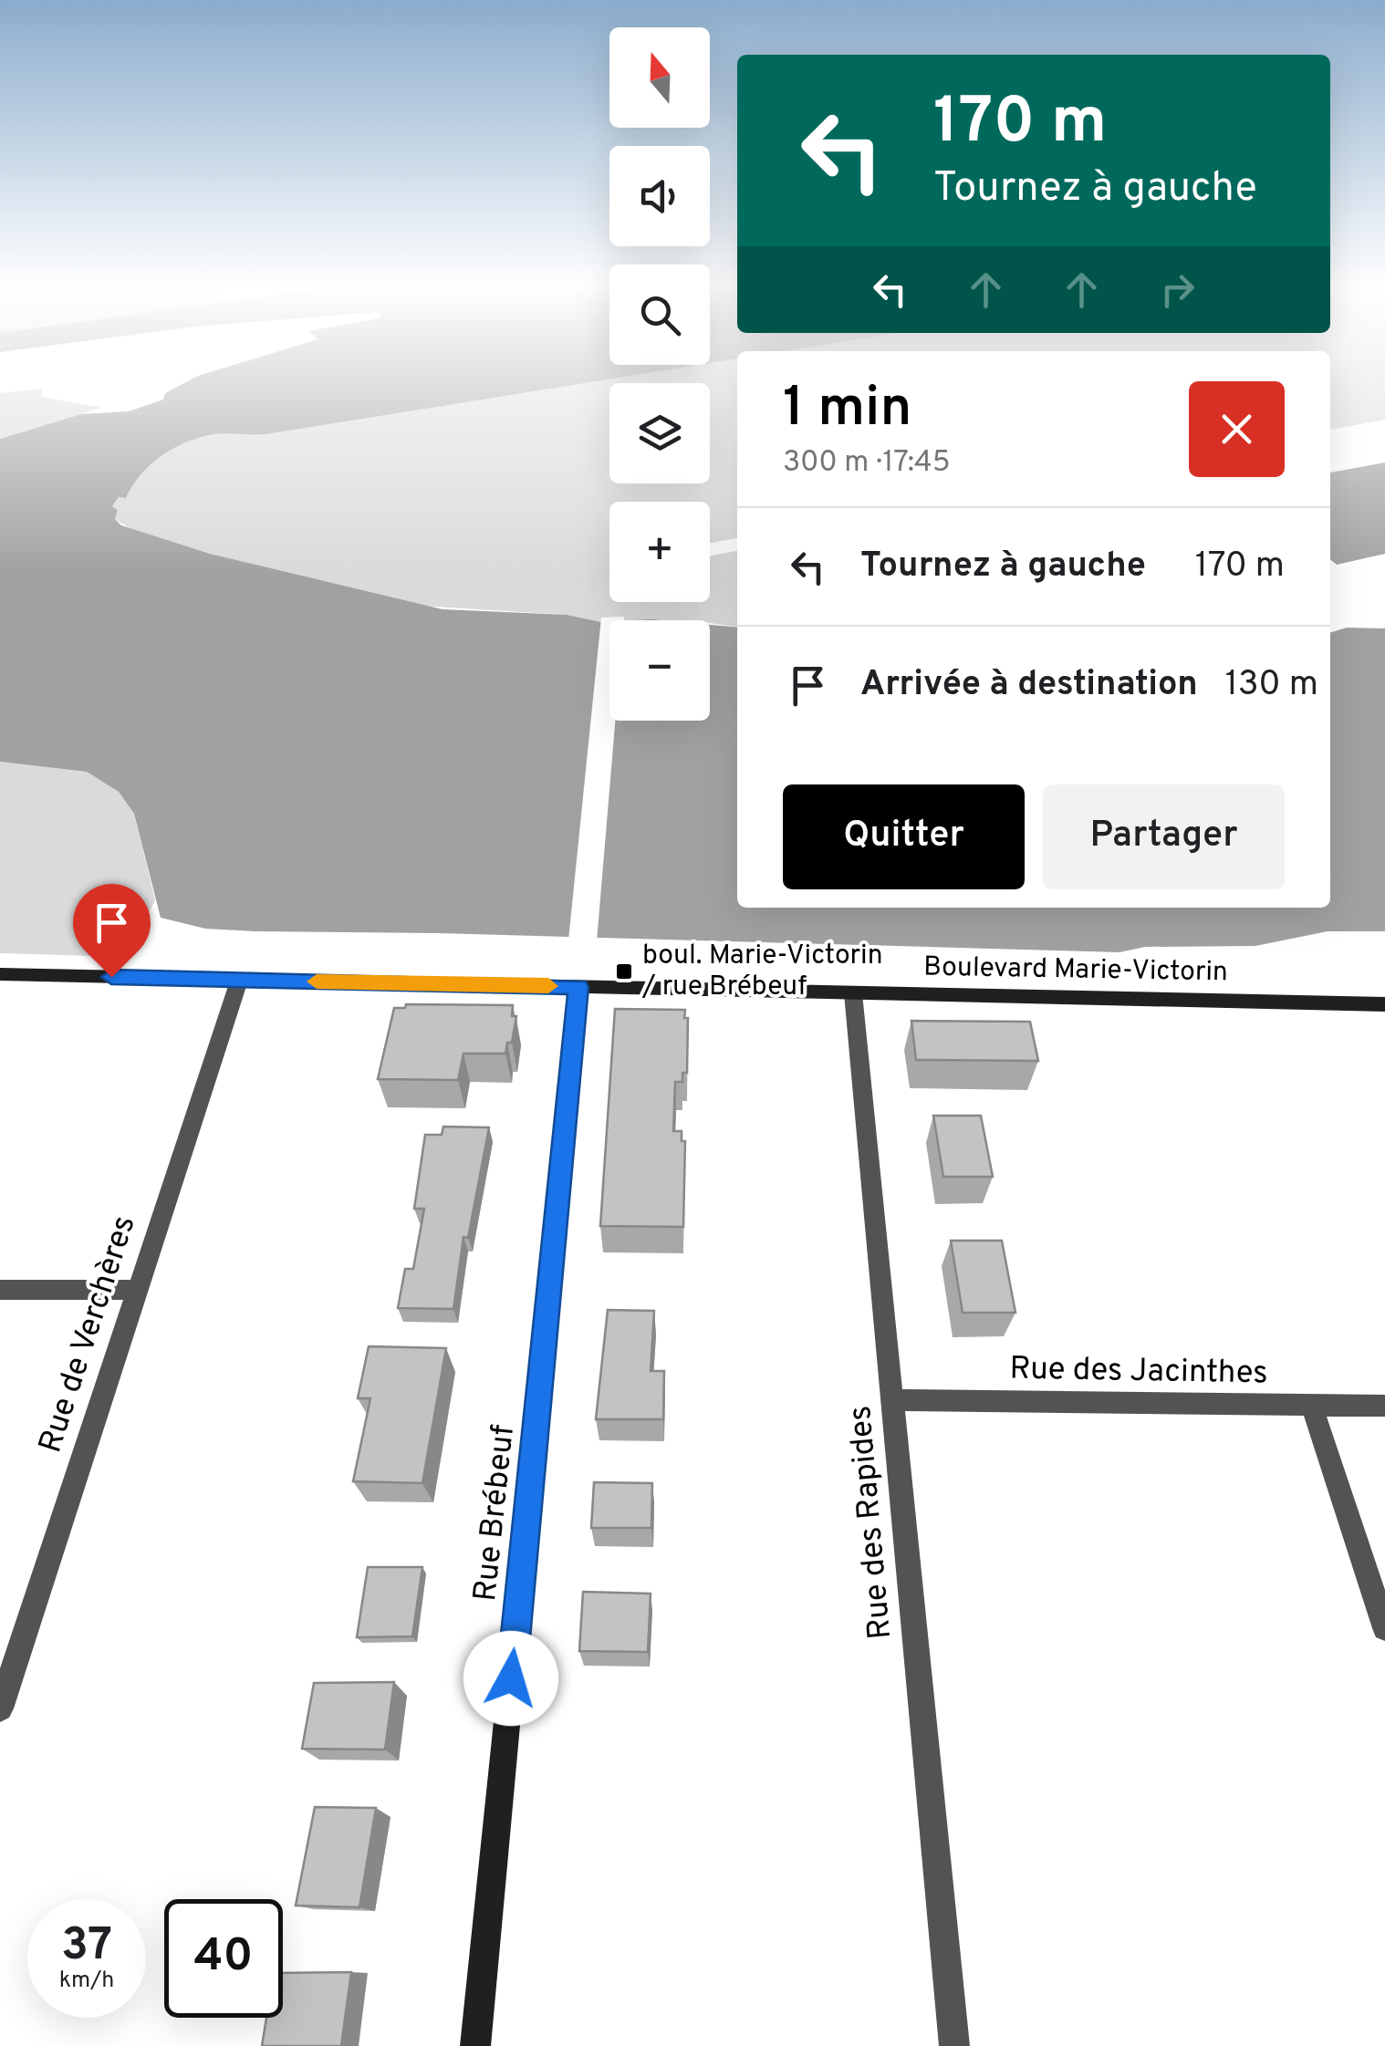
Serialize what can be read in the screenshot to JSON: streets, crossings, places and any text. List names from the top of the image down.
{
  "streets": {
    "street": [
      "Boulevard Marie-Victorin",
      "Rue de Verchères",
      "Rue des Jacinthes",
      "Rue Brébeuf",
      "Rue des Rapides"
    ]
  },
  "crossings": [
    ["Boulevard Marie-Victorin", "Rue de Verchères"],
    ["Boulevard Marie-Victorin", "Rue Brébeuf"],
    ["Boulevard Marie-Victorin", "Rue des Rapides"],
    ["Rue des Jacinthes", "Rue des Rapides"]
  ],
  "places": {
    "transit": ["boul. Marie-Victorin / rue Brébeuf"]
  },
  "north": "top",
  "page": {
    "map_buttons": ["+", "−"],
    "turn": ["170 m", "Tournez à gauche"],
    "heading": ["1 min", "300 m · 17:45"],
    "list": [
      {
        "name": "Tournez à gauche",
        "value": "170 m"
      },
      {
        "name": "Arrivée à destination",
        "value": "130 m"
      }
    ],
    "buttons": ["Quitter", "Partager"],
    "speed": "37 km/h",
    "limit": "40"
  }
}
